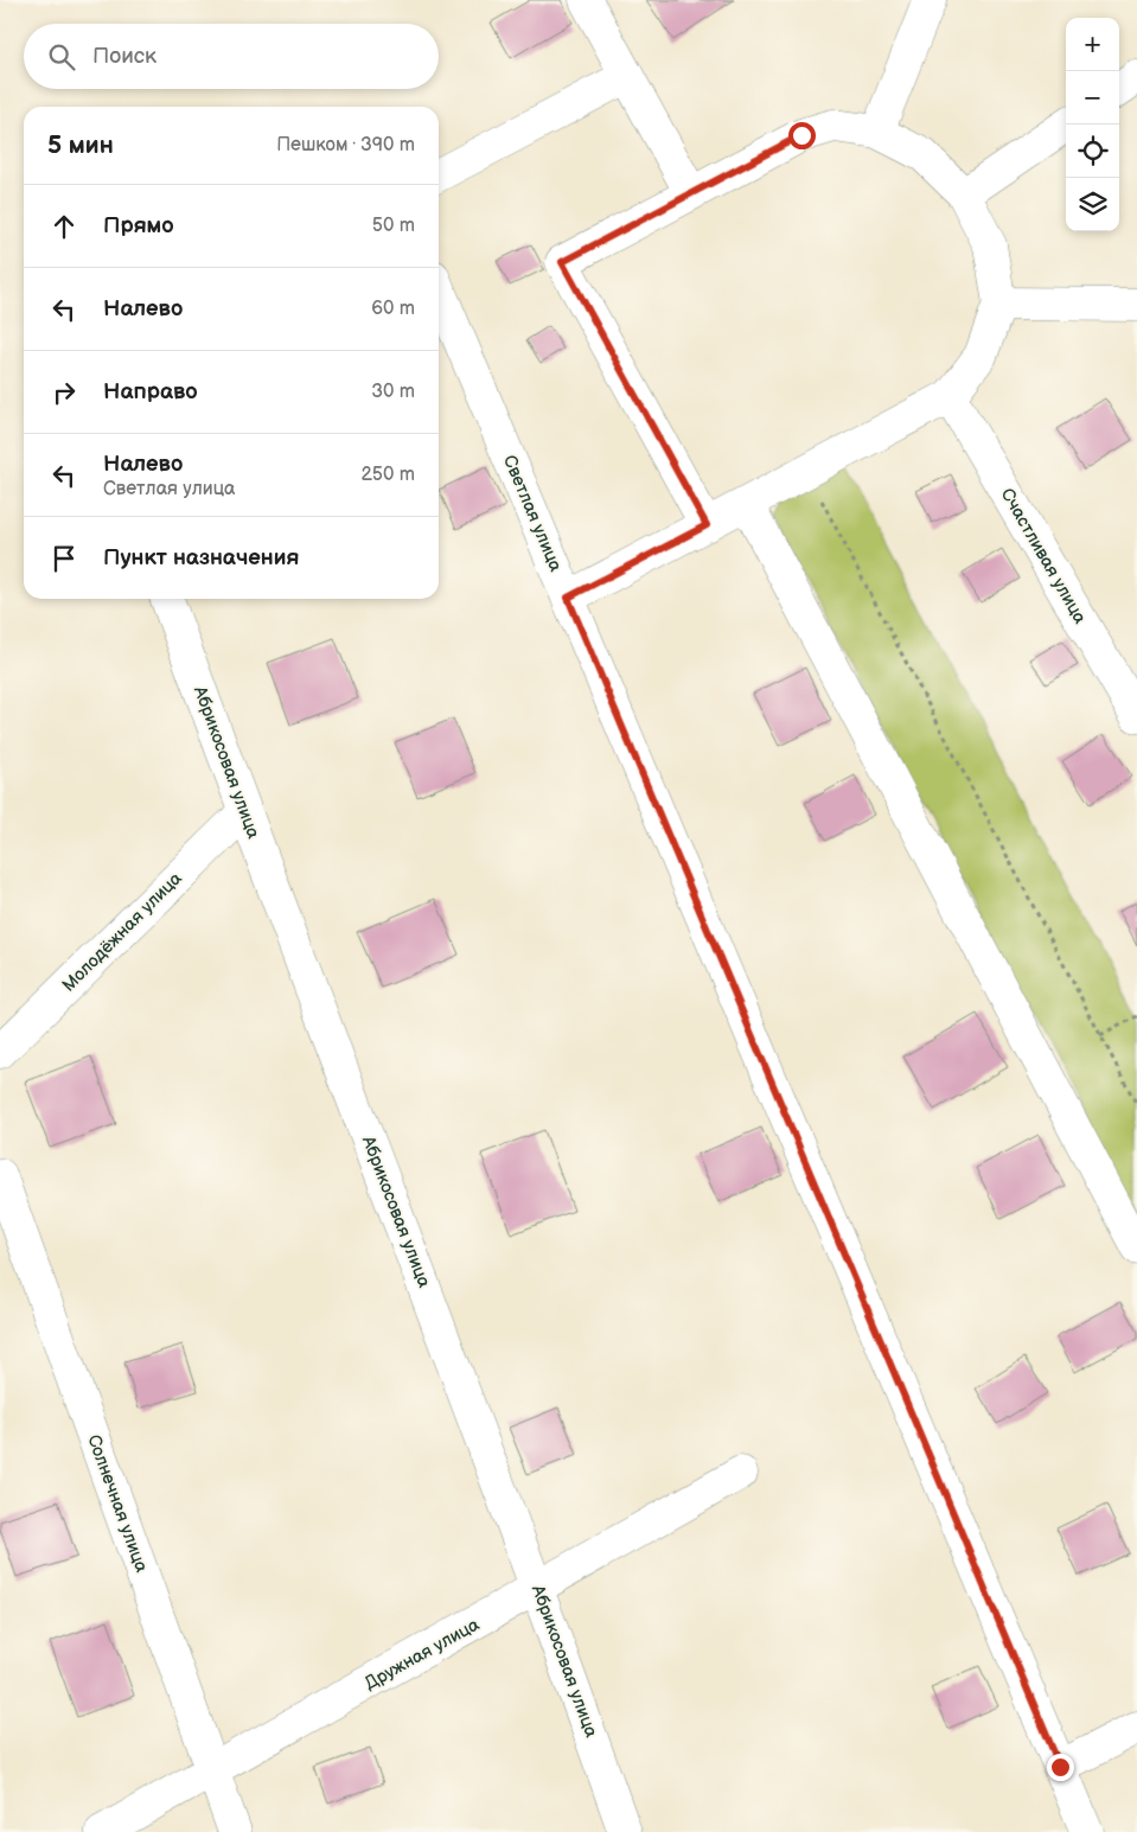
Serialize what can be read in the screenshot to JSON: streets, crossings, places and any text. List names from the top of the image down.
{
  "streets": {
    "street": [
      "Светлая улица",
      "Счастливая улица",
      "Абрикосовая улица",
      "Молодёжная улица",
      "Солнечная улица",
      "Дружная улица"
    ]
  },
  "crossings": [
    ["Абрикосовая улица", "Молодёжная улица"],
    ["Абрикосовая улица", "Дружная улица"],
    ["Солнечная улица", "Дружная улица"]
  ],
  "page": {
    "map_buttons": ["+", "−"],
    "search": "Поиск",
    "heading": ["5 мин", "Пешком · 390 m"],
    "list": [
      ["Прямо", "50 m"],
      ["Налево", "60 m"],
      ["Направо", "30 m"],
      ["Налево", "Светлая улица", "250 m"],
      "Пункт назначения"
    ]
  }
}
